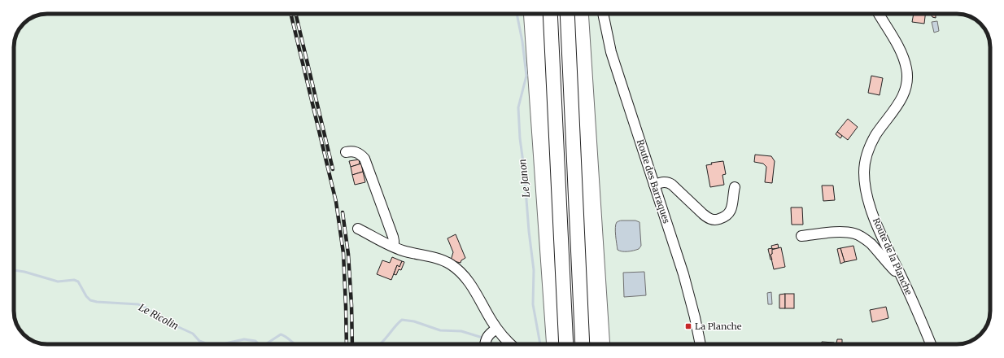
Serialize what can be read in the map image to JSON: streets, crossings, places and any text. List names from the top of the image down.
{
  "streets": {
    "street": ["Route des Barraques", "Route de la Planche"]
  },
  "water": ["Le Janon", "Le Ricolin"],
  "places": {
    "transit": ["La Planche"]
  }
}
